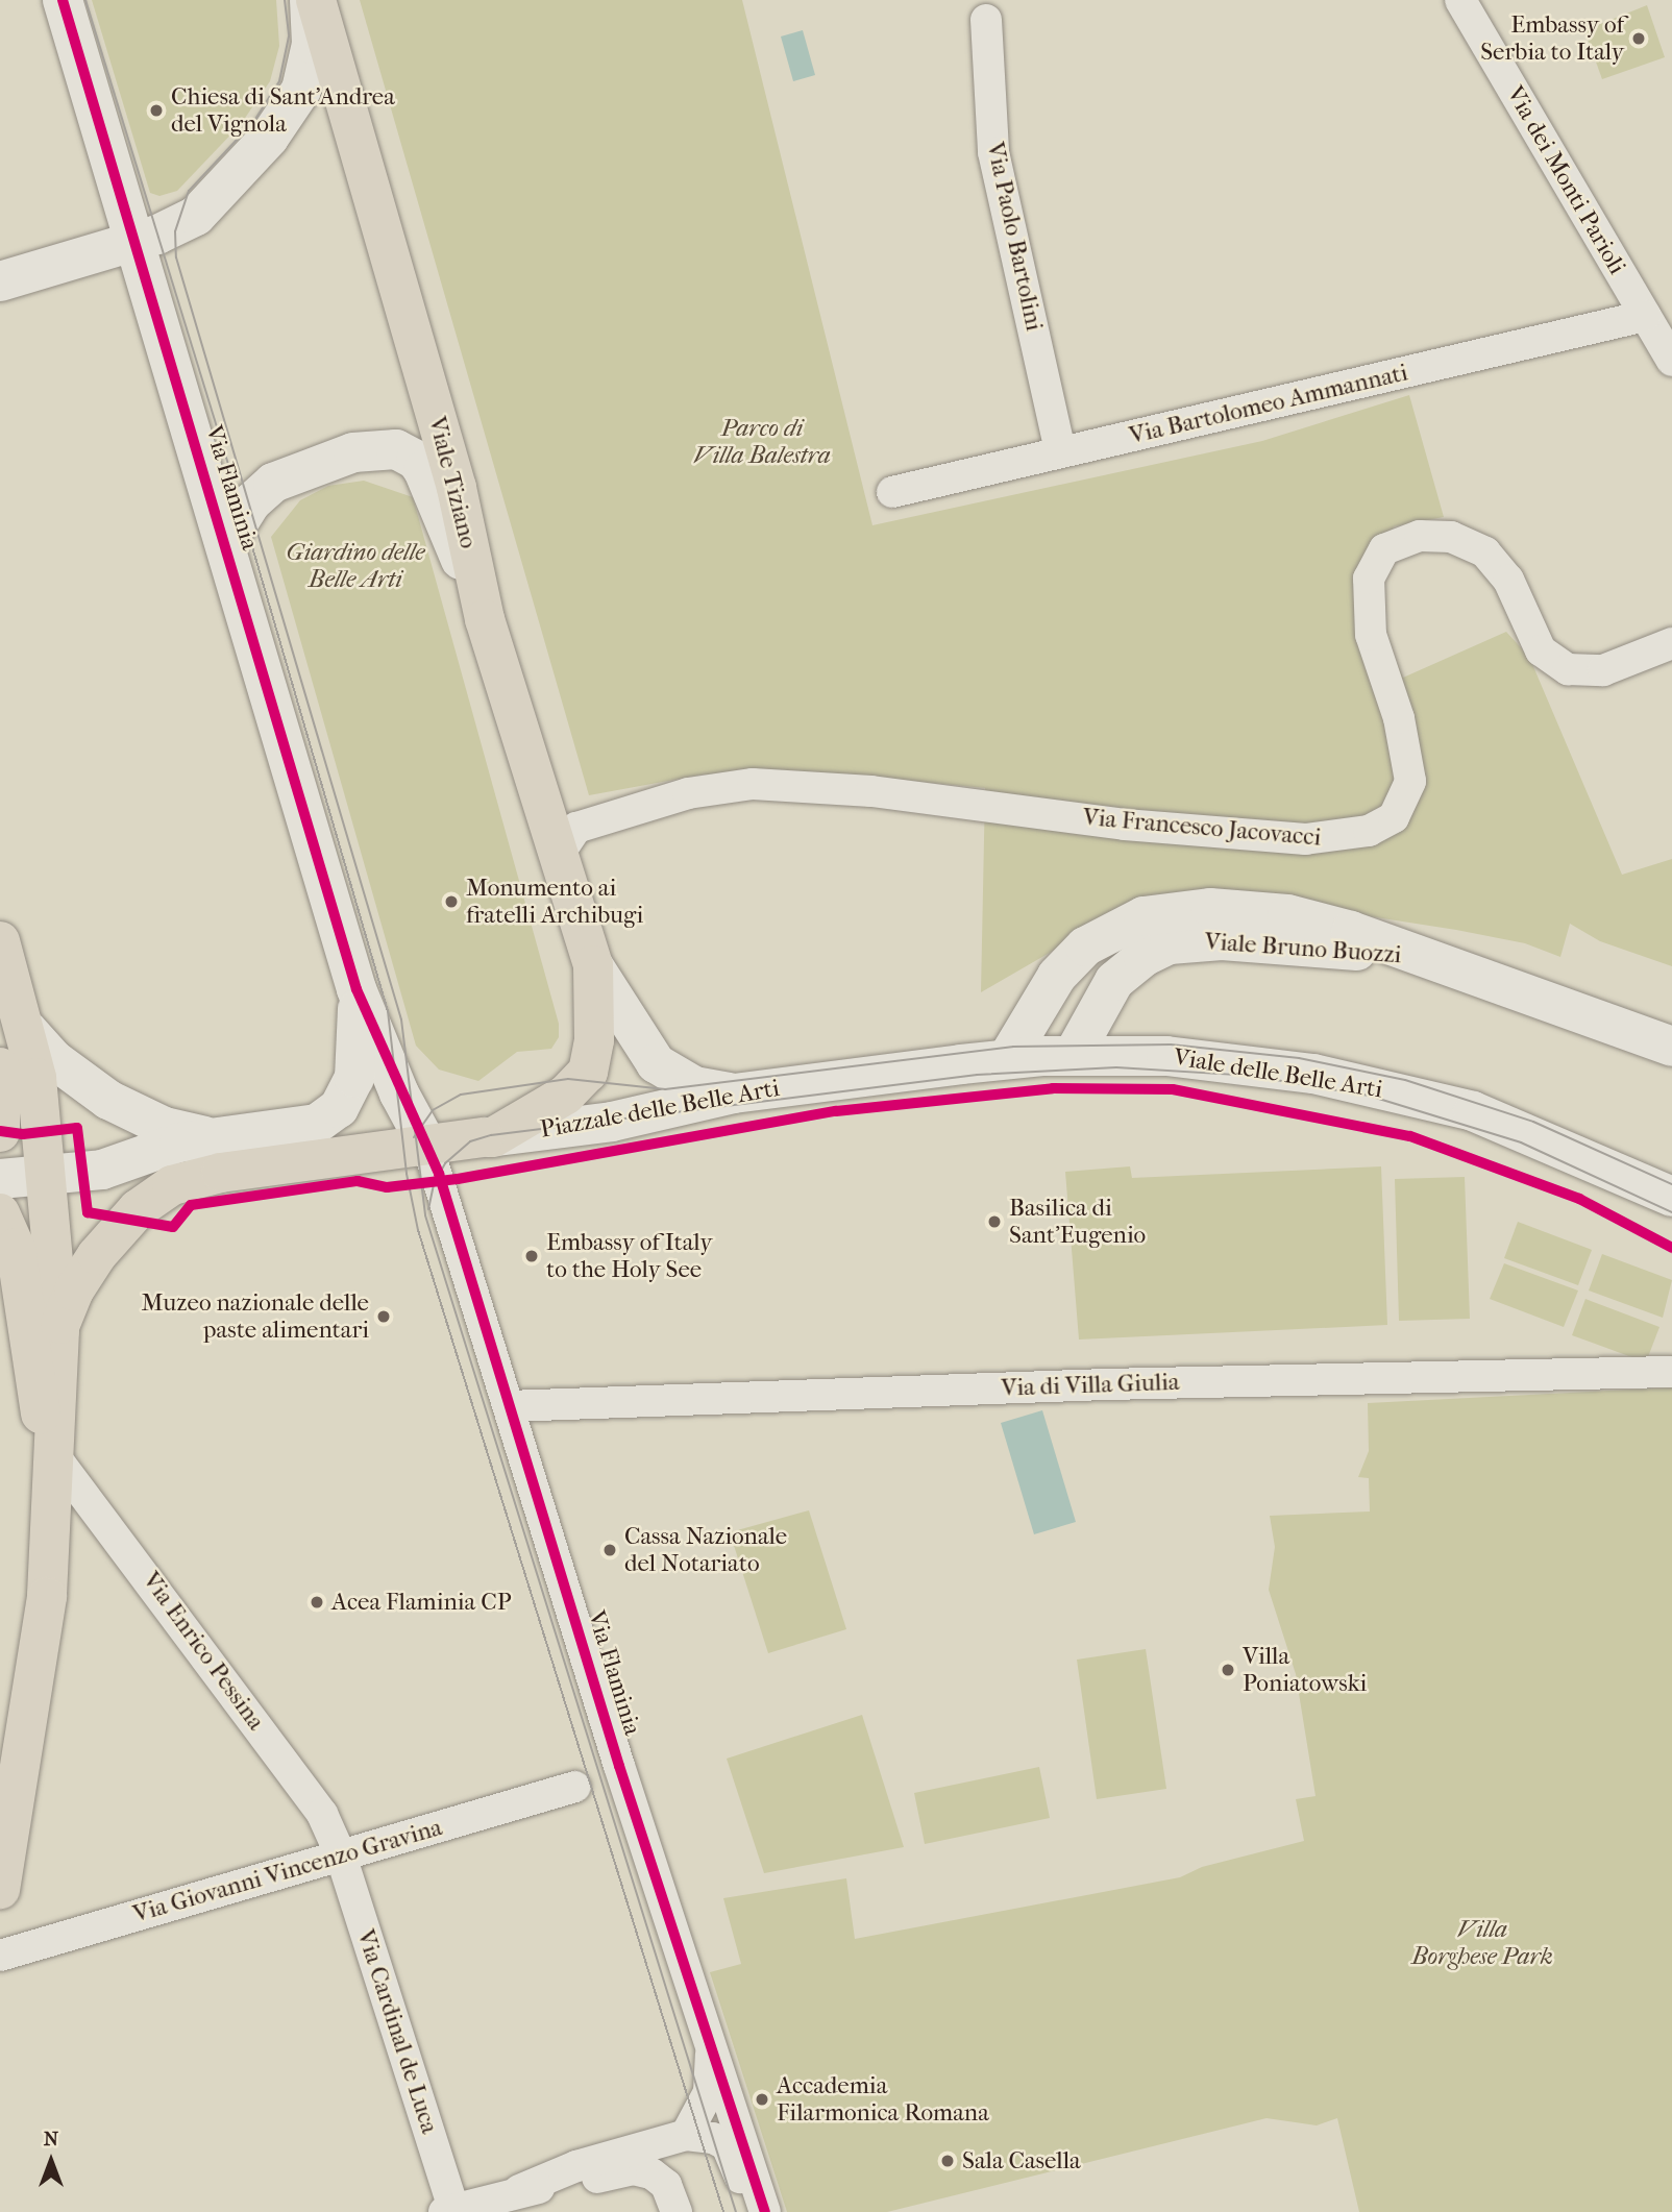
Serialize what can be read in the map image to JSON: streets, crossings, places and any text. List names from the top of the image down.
{
  "streets": {
    "main road": ["Viale Tiziano", "Piazzale delle Belle Arti"],
    "street": [
      "Via dei Monti Parioli",
      "Via Paolo Bartolini",
      "Via Bartolomeo Ammannati",
      "Via Flaminia",
      "Via Francesco Jacovacci",
      "Viale Bruno Buozzi",
      "Viale delle Belle Arti",
      "Via di Villa Giulia",
      "Via Enrico Pessina",
      "Via Giovanni Vincenzo Gravina",
      "Via Cardinal de Luca"
    ]
  },
  "crossings": [
    ["Via dei Monti Parioli", "Via Bartolomeo Ammannati"],
    ["Via Paolo Bartolini", "Via Bartolomeo Ammannati"],
    ["Viale Tiziano", "Via Francesco Jacovacci"],
    ["Viale Tiziano", "Piazzale delle Belle Arti"],
    ["Via Flaminia", "Piazzale delle Belle Arti"],
    ["Via Flaminia", "Via di Villa Giulia"],
    ["Viale Bruno Buozzi", "Viale delle Belle Arti"],
    ["Viale delle Belle Arti", "Piazzale delle Belle Arti"],
    ["Via Enrico Pessina", "Via Giovanni Vincenzo Gravina"],
    ["Via Enrico Pessina", "Via Cardinal de Luca"],
    ["Via Giovanni Vincenzo Gravina", "Via Cardinal de Luca"]
  ],
  "parks": ["Parco di Villa Balestra", "Giardino delle Belle Arti", "Villa Borghese Park"],
  "places": [
    "Embassy of Serbia to Italy",
    "Chiesa di Sant'Andrea del Vignola",
    "Monumento ai fratelli Archibugi",
    "Basilica di Sant'Eugenio",
    "Embassy of Italy to the Holy See",
    "Muzeo nazionale delle paste alimentari",
    "Cassa Nazionale del Notariato",
    "Acea Flaminia CP",
    "Villa Poniatowski",
    "Accademia Filarmonica Romana",
    "Sala Casella"
  ],
  "north": "top"
}
